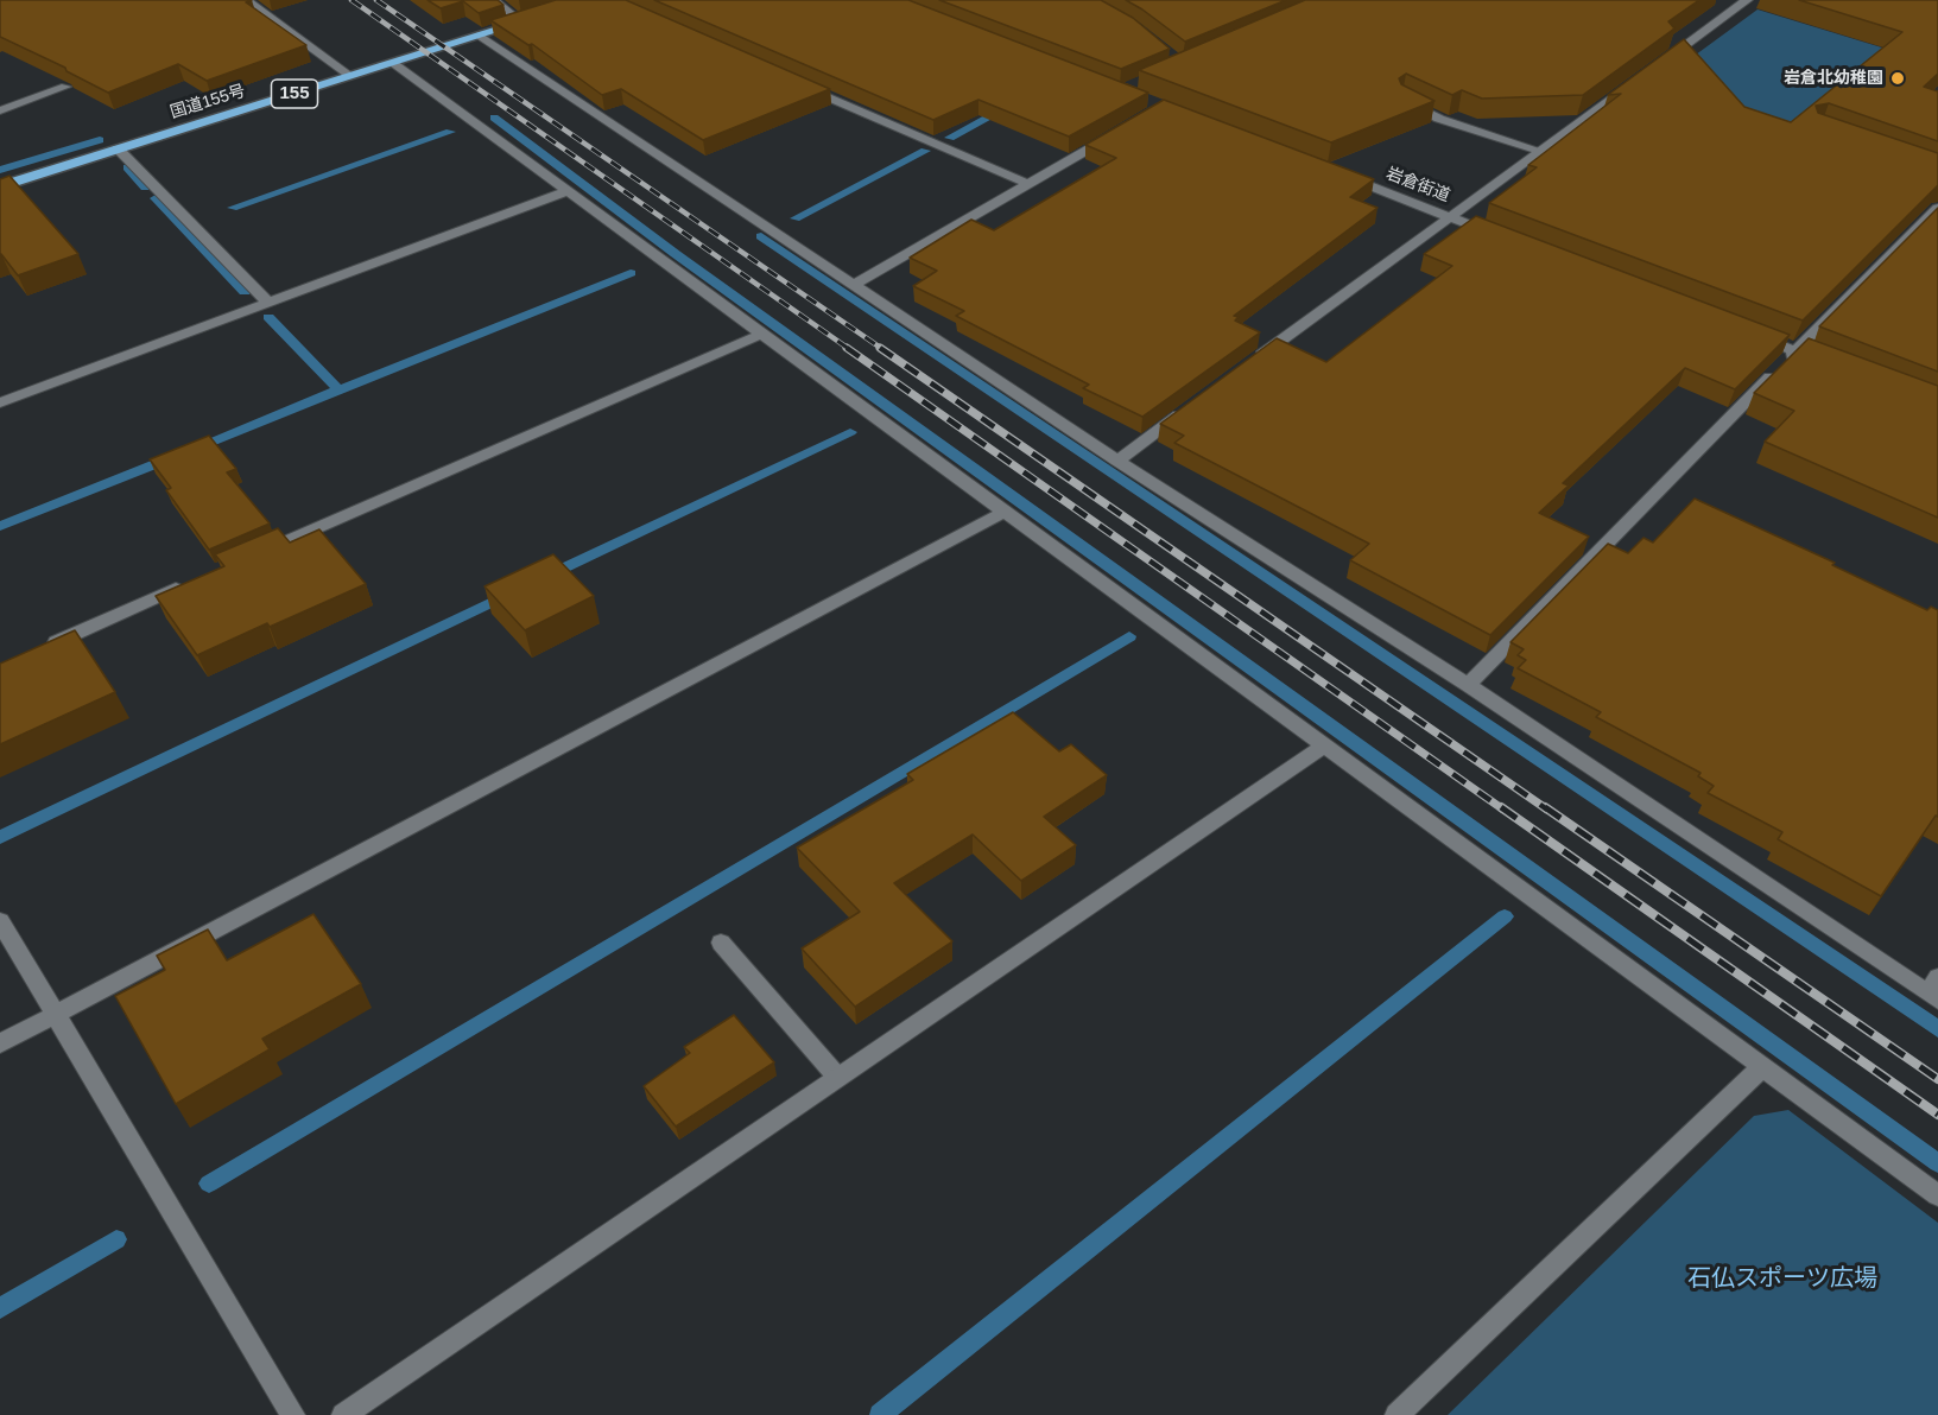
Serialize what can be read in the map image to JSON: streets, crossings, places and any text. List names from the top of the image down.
{
  "streets": {
    "highway": ["155", "国道155号"],
    "street": ["岩倉街道"]
  },
  "parks": ["石仏スポーツ広場"],
  "places": ["岩倉北幼稚園"]
}
